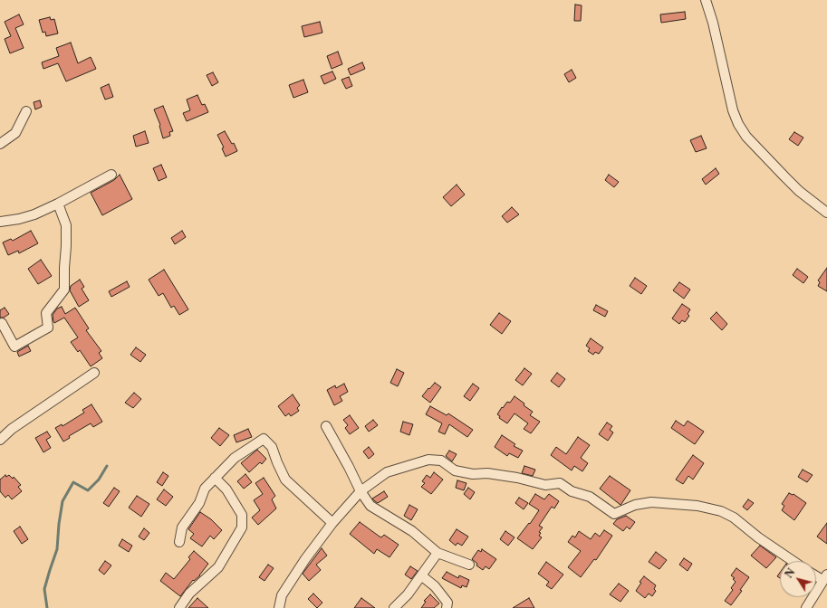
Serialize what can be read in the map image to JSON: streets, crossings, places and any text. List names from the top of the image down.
{
  "north": "top left"
}
